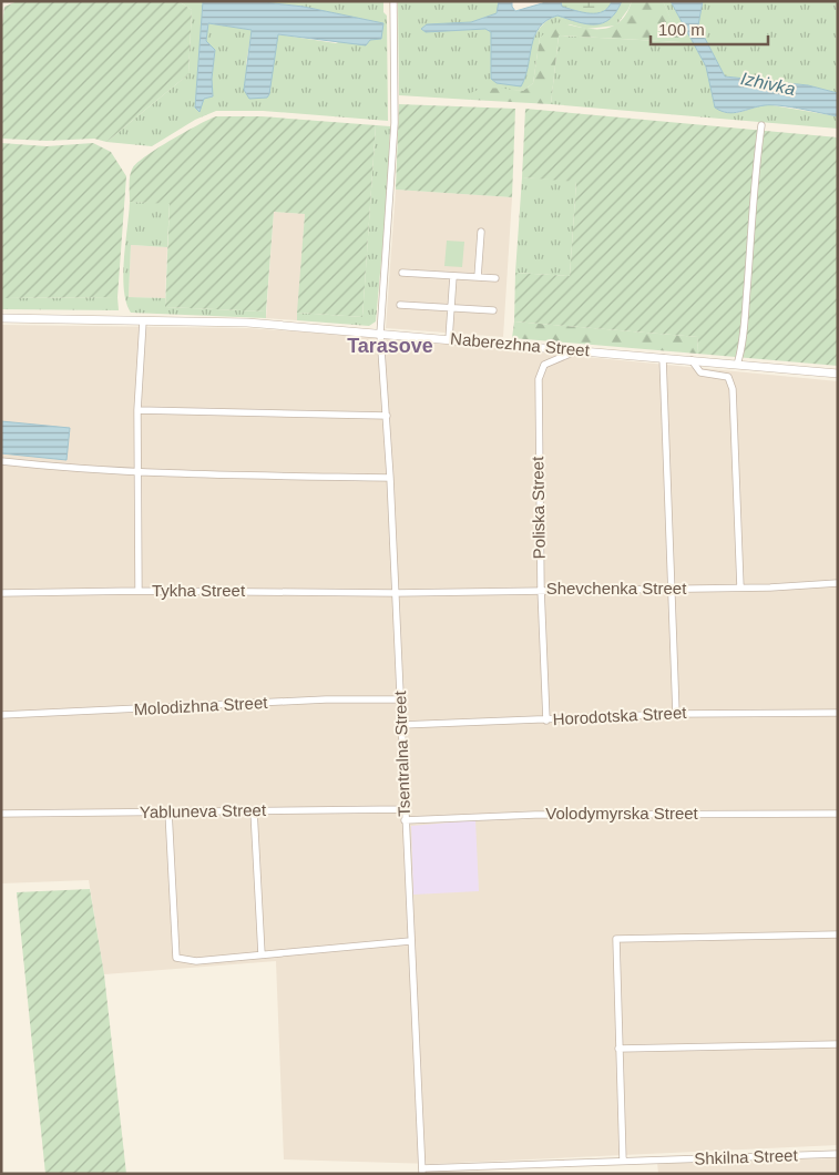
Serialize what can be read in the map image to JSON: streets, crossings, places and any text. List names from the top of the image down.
{
  "streets": {
    "street": [
      "Naberezhna Street",
      "Poliska Street",
      "Shevchenka Street",
      "Tykha Street",
      "Molodizhna Street",
      "Horodotska Street",
      "Tsentralna Street",
      "Yabluneva Street",
      "Volodymyrska Street",
      "Shkilna Street"
    ]
  },
  "crossings": [
    ["Naberezhna Street", "Poliska Street"],
    ["Naberezhna Street", "Tsentralna Street"],
    ["Poliska Street", "Shevchenka Street"],
    ["Poliska Street", "Horodotska Street"],
    ["Shevchenka Street", "Tykha Street"],
    ["Shevchenka Street", "Tsentralna Street"],
    ["Tykha Street", "Tsentralna Street"],
    ["Molodizhna Street", "Tsentralna Street"],
    ["Horodotska Street", "Tsentralna Street"],
    ["Tsentralna Street", "Yabluneva Street"],
    ["Tsentralna Street", "Volodymyrska Street"],
    ["Tsentralna Street", "Shkilna Street"]
  ],
  "districts": ["Tarasove"],
  "water": ["Izhivka"],
  "scale_bar": "100 m"
}
